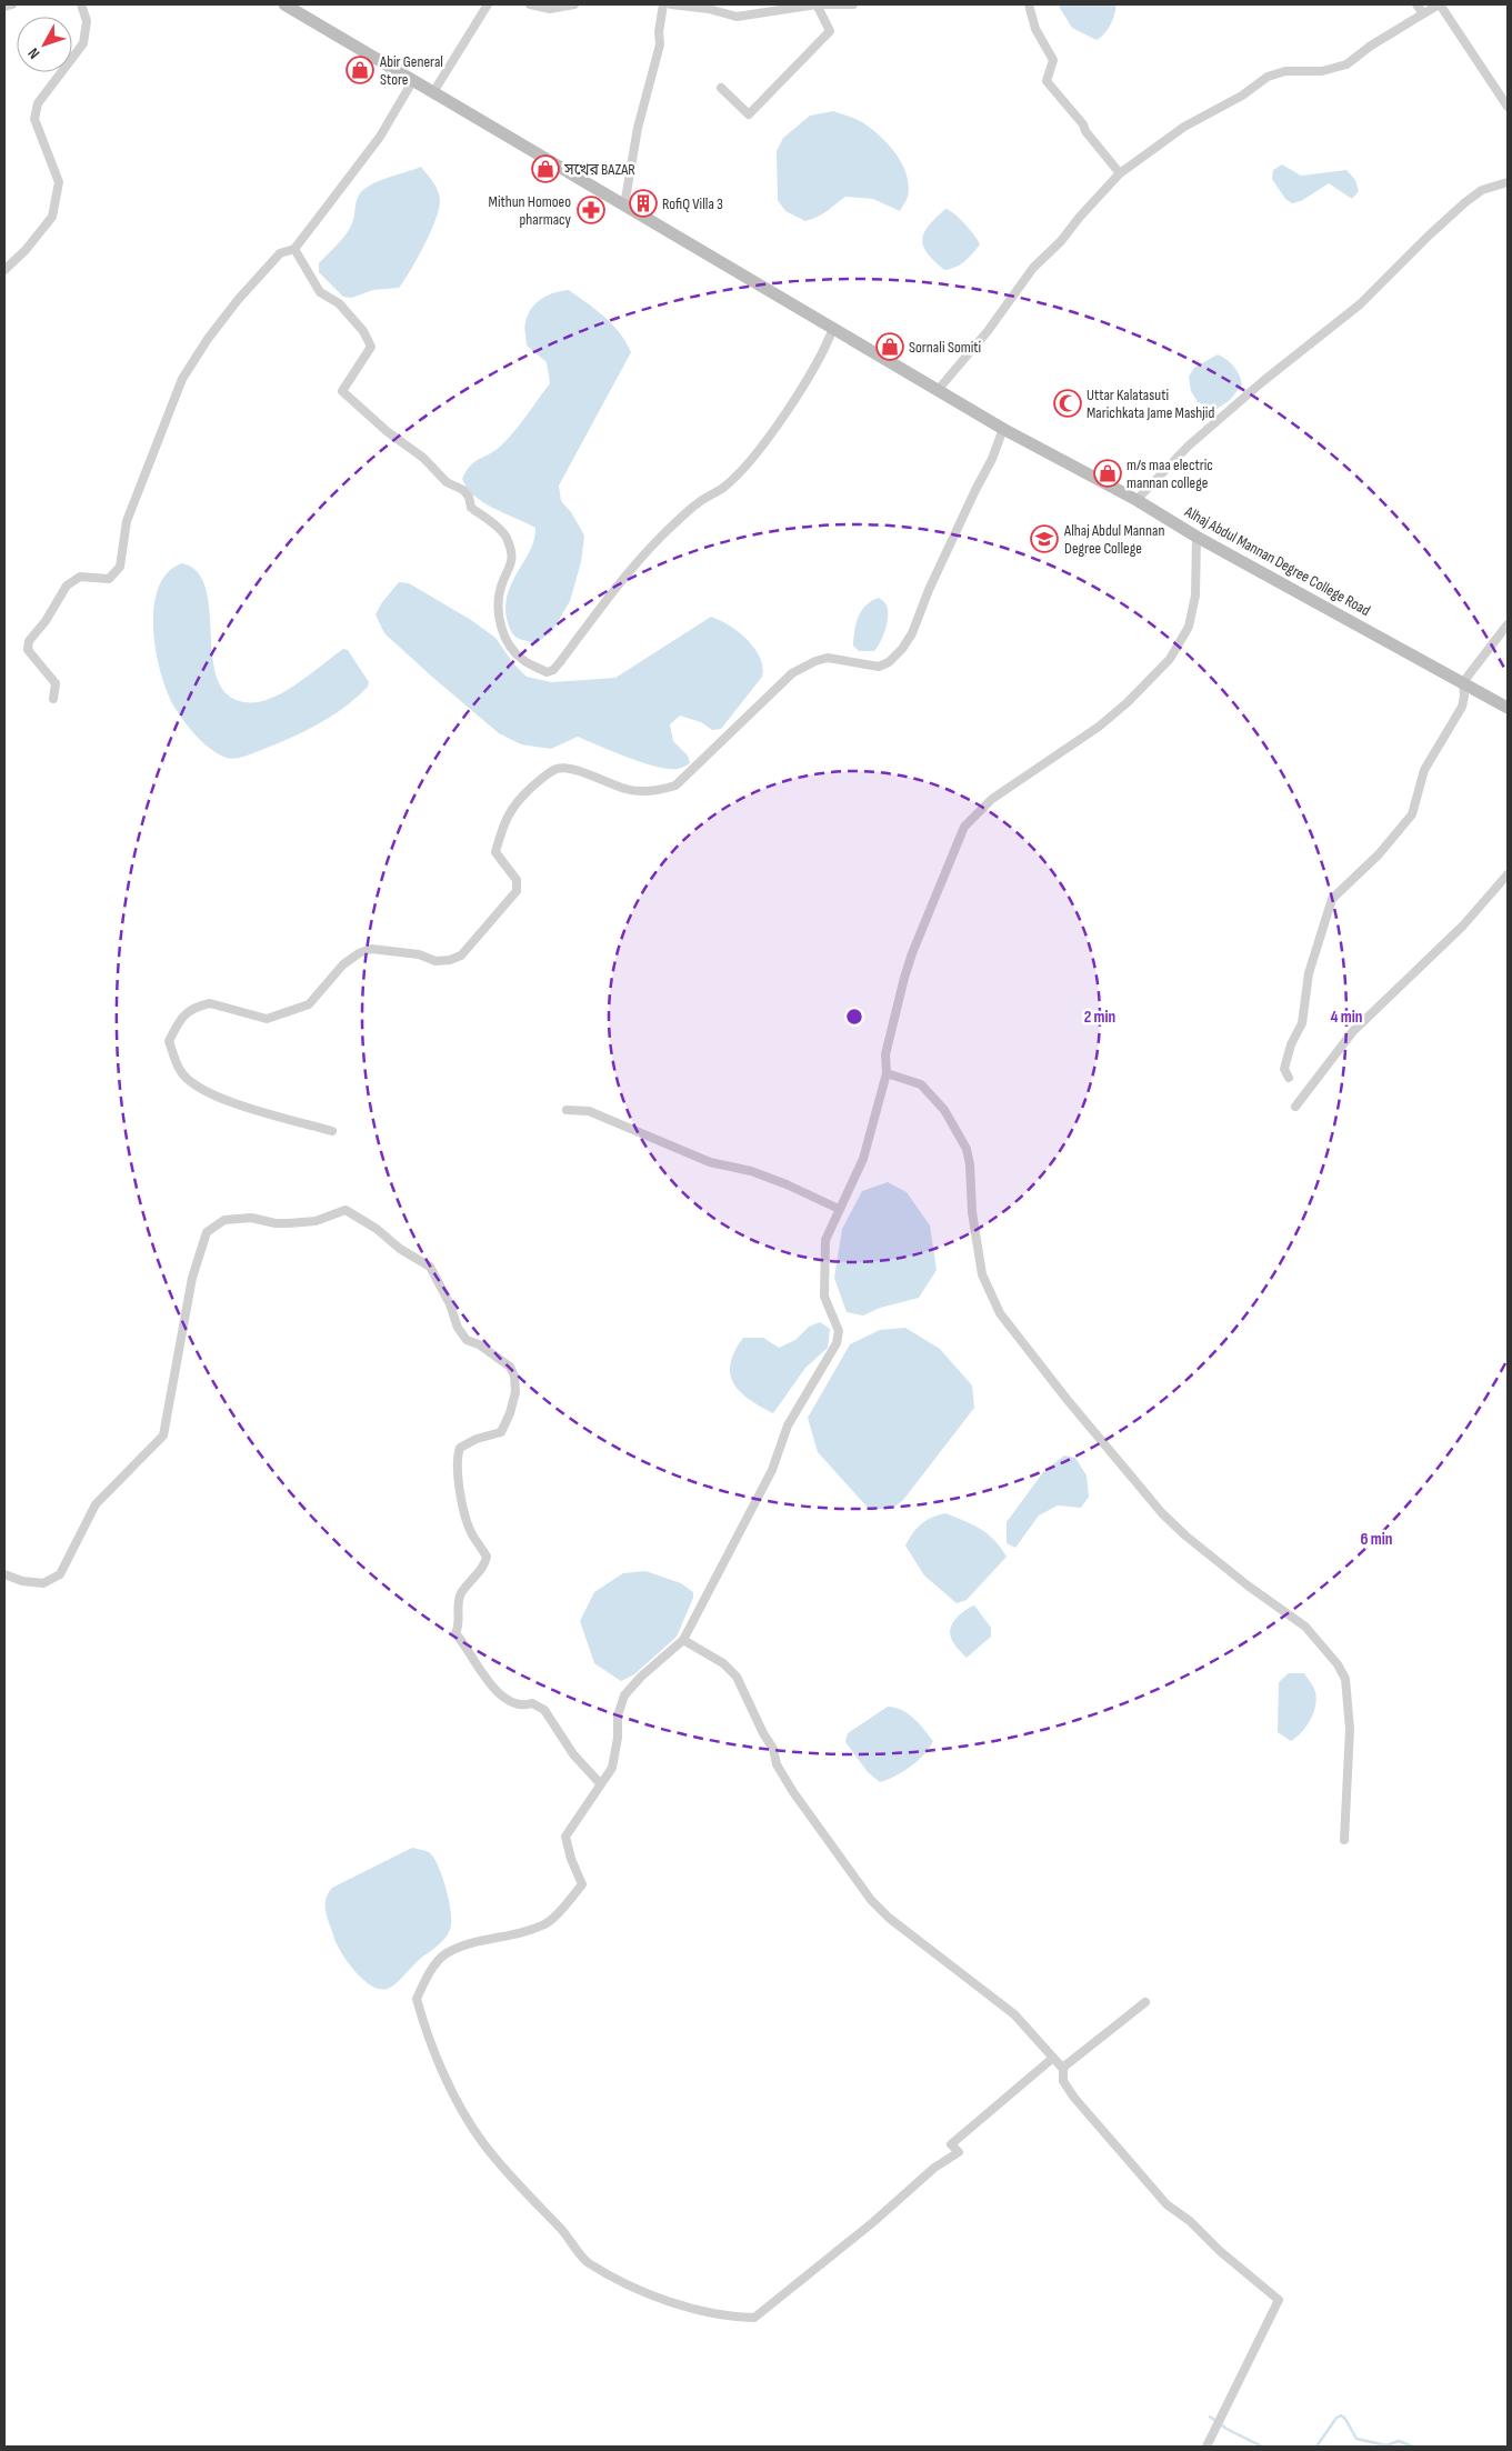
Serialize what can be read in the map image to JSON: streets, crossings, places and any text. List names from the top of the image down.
{
  "streets": {
    "street": ["Alhaj Abdul Mannan Degree College Road"]
  },
  "places": {
    "shop": [
      "Abir General Store",
      "সখের BAZAR",
      "Sornali Somiti",
      "m/s maa electric mannan college"
    ],
    "building": ["RofiQ Villa 3"],
    "pharmacy": ["Mithun Homoeo pharmacy"],
    "mosque": ["Uttar Kalatasuti Marichkata Jame Mashjid"],
    "school or university": ["Alhaj Abdul Mannan Degree College"]
  },
  "north": "bottom left",
  "rings": ["2 min", "4 min", "6 min"]
}
